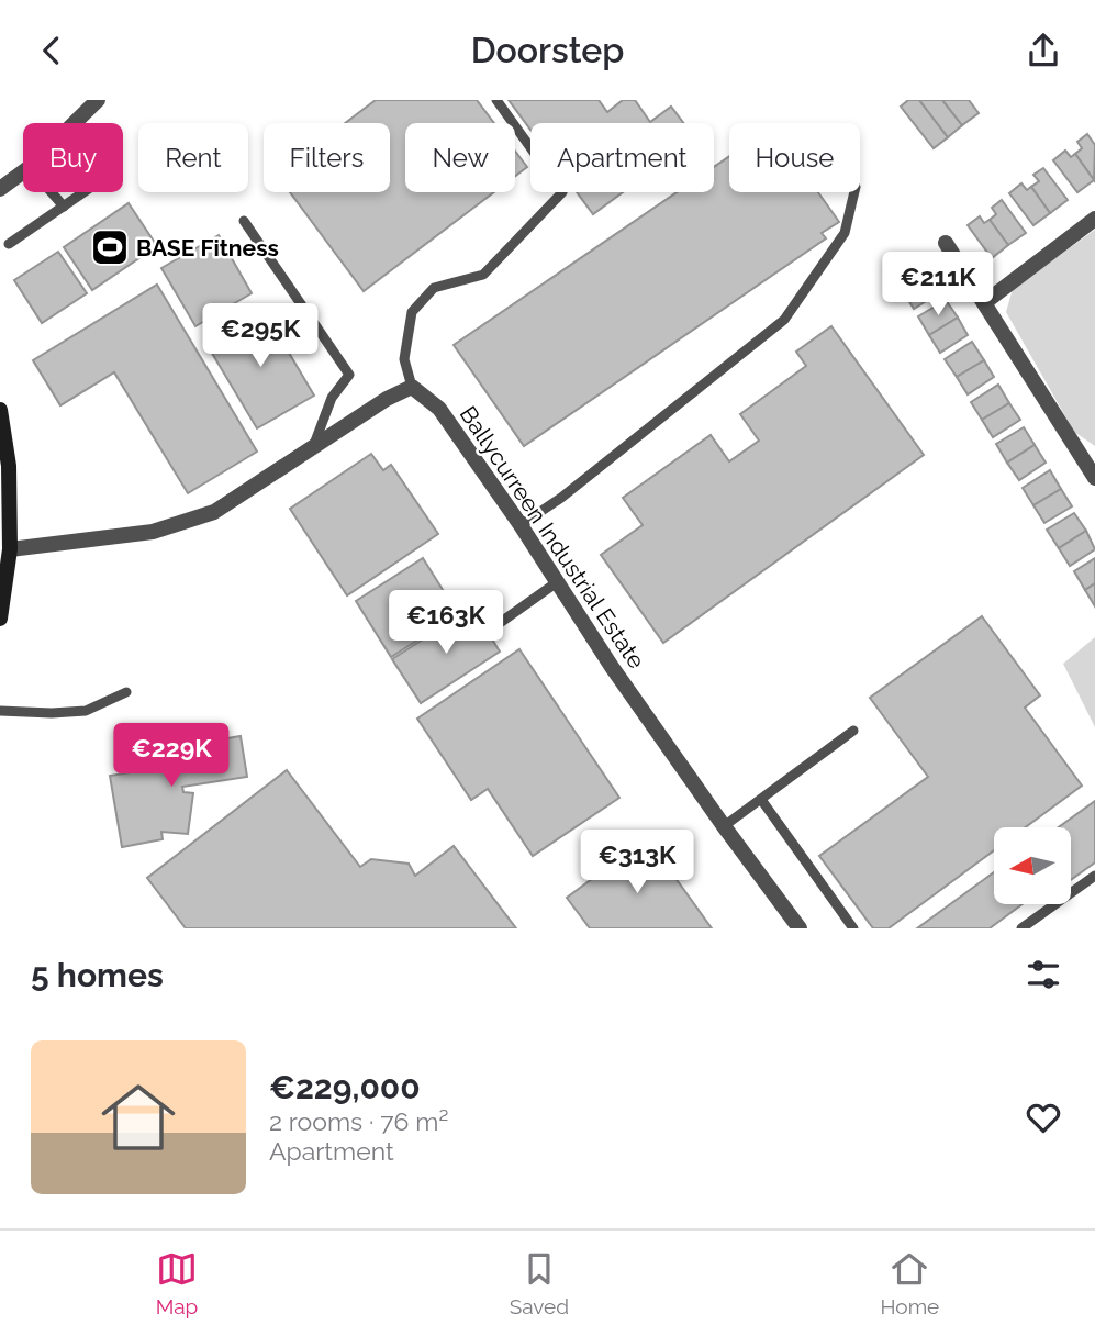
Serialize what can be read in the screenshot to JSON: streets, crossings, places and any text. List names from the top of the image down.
{
  "streets": {
    "street": ["Ballycurreen Industrial Estate"]
  },
  "places": {
    "sports": ["BASE Fitness"]
  },
  "north": "left",
  "page": {
    "header": "Doorstep",
    "chip": [
      "Buy",
      "Rent",
      "Filters",
      "New",
      "Apartment",
      "House"
    ],
    "price": [
      "€211K",
      "€295K",
      "€163K",
      "€229K",
      "€313K"
    ],
    "heading": "5 homes",
    "list": [
      {
        "name": "€229,000",
        "note": "2 rooms · 76 m² · Apartment"
      }
    ],
    "tabs": ["Map", "Saved", "Home"]
  }
}
